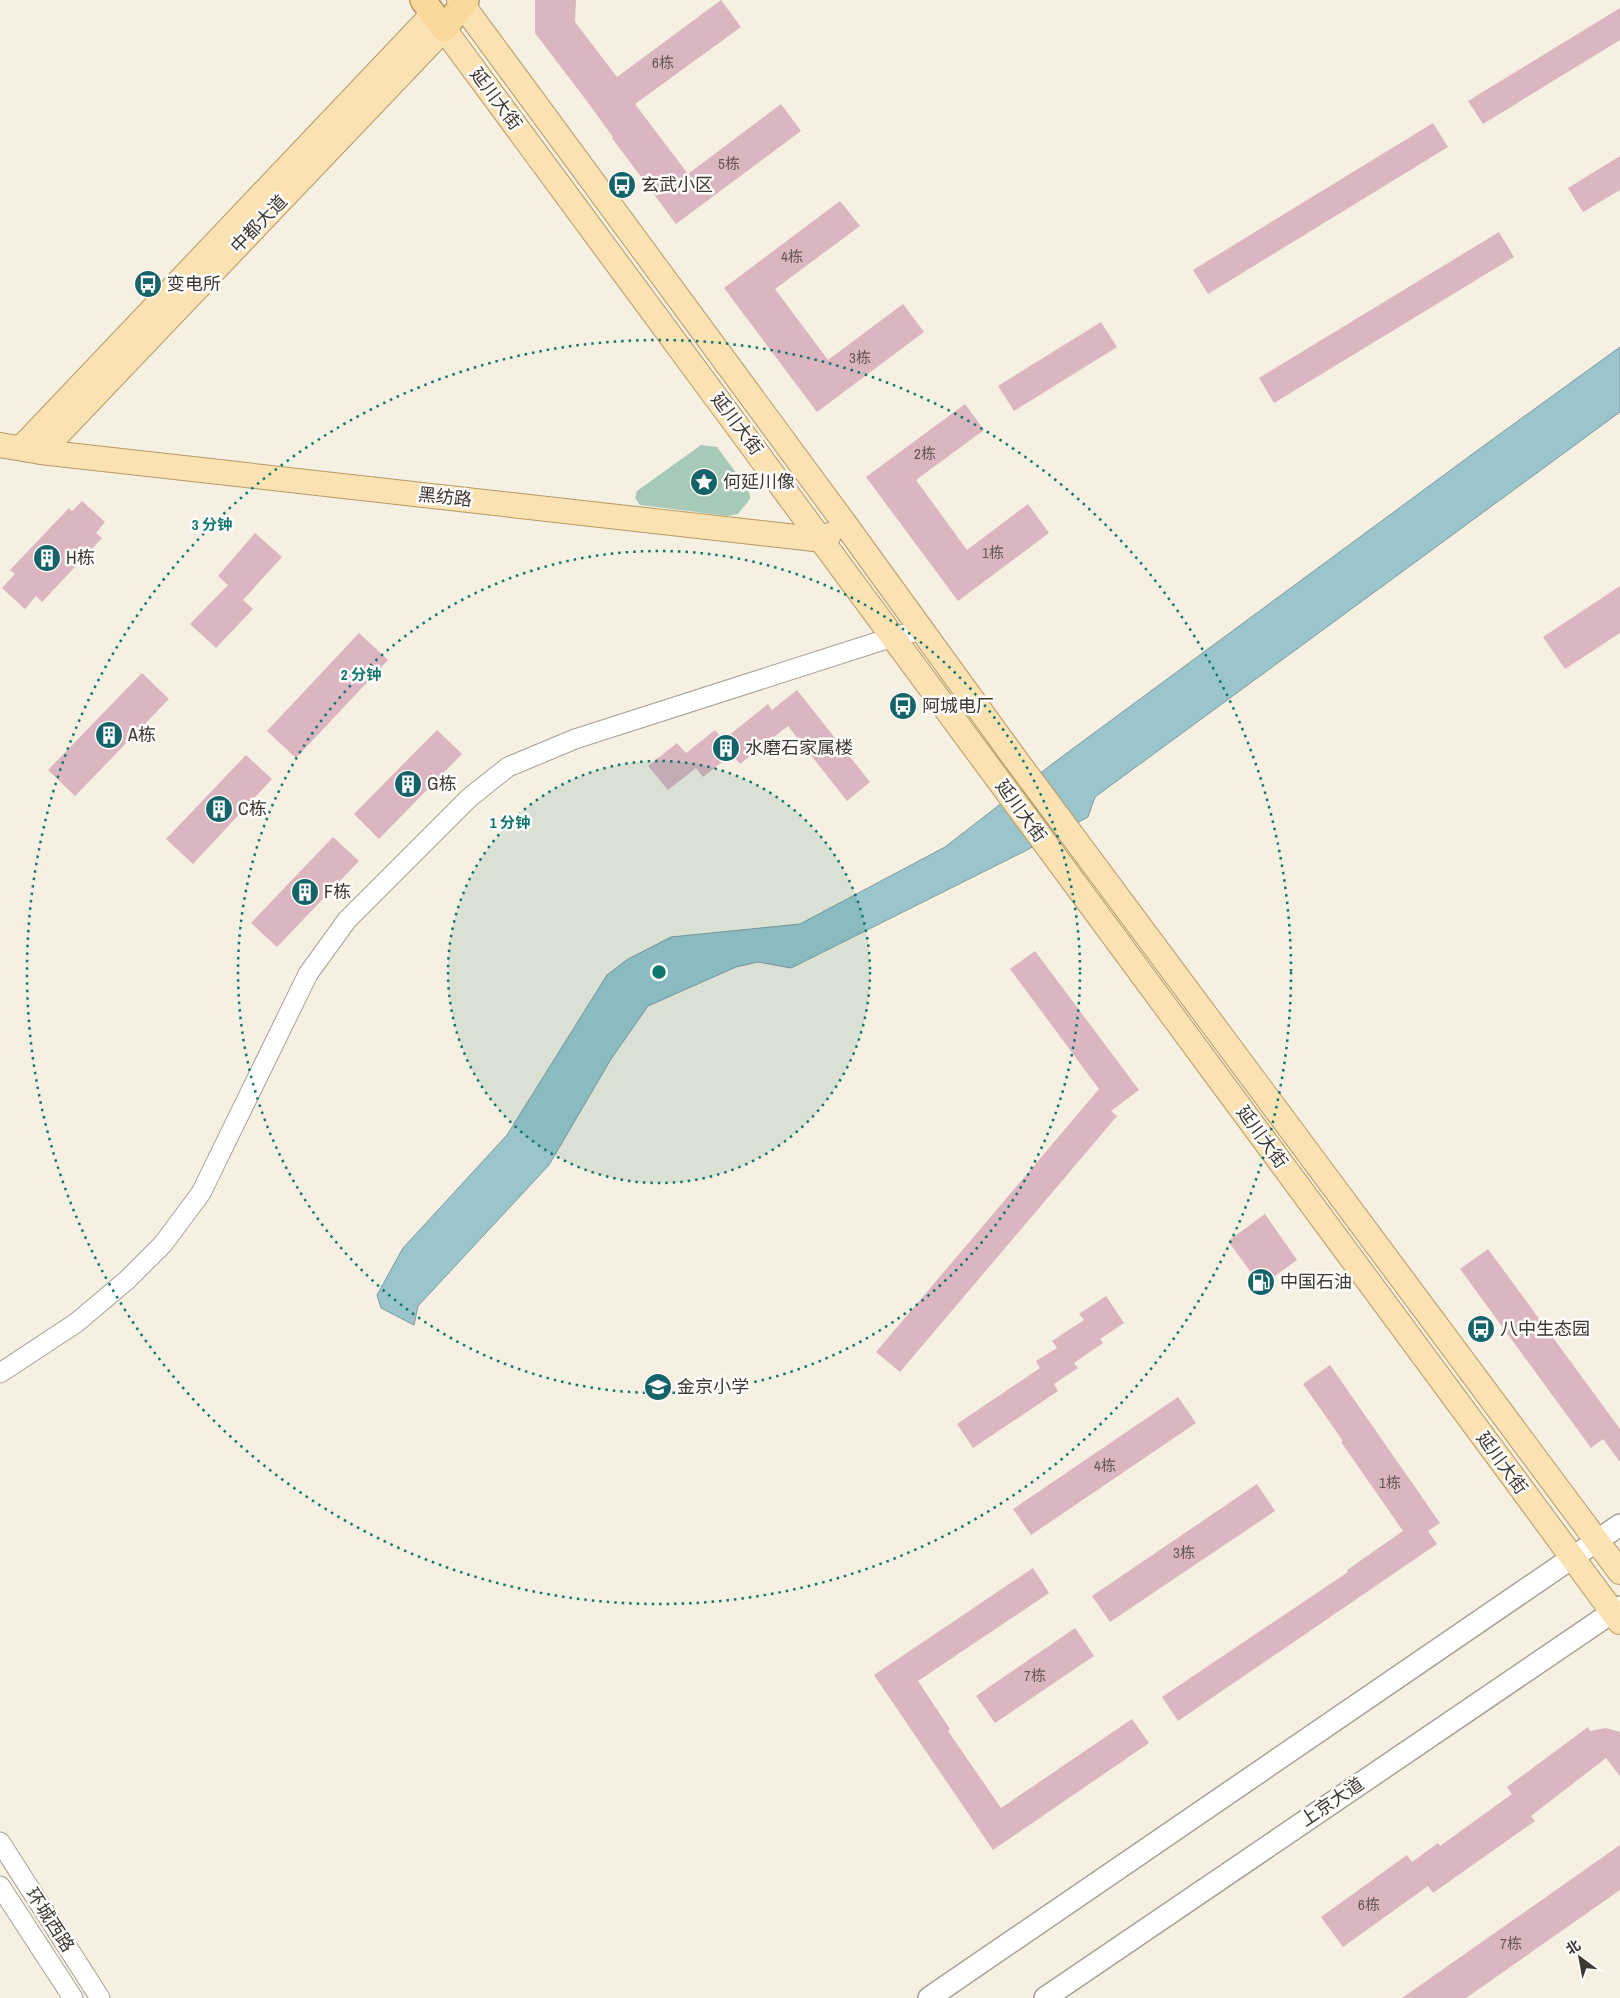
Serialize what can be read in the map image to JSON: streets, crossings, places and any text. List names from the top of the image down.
{
  "streets": {
    "main road": [
      "延川大街",
      "中都大道",
      "黑纺路",
      "上京大道"
    ],
    "street": ["环城西路"]
  },
  "crossings": [
    ["延川大街", "中都大道"],
    ["延川大街", "黑纺路"],
    ["延川大街", "上京大道"],
    ["中都大道", "黑纺路"]
  ],
  "places": {
    "bus stop": [
      "玄武小区",
      "变电所",
      "阿城电厂",
      "八中生态园"
    ],
    "place": ["何延川像"],
    "building": [
      "H栋",
      "A栋",
      "水磨石家属楼",
      "G栋",
      "C栋",
      "F栋"
    ],
    "fuel station": ["中国石油"],
    "school or university": ["金京小学"]
  },
  "house_numbers": [
    "6栋",
    "5栋",
    "4栋",
    "3栋",
    "2栋",
    "1栋",
    "4栋",
    "1栋",
    "3栋",
    "7栋",
    "6栋",
    "7栋"
  ],
  "north": "top left",
  "rings": ["3 分钟", "2 分钟", "1 分钟"]
}
